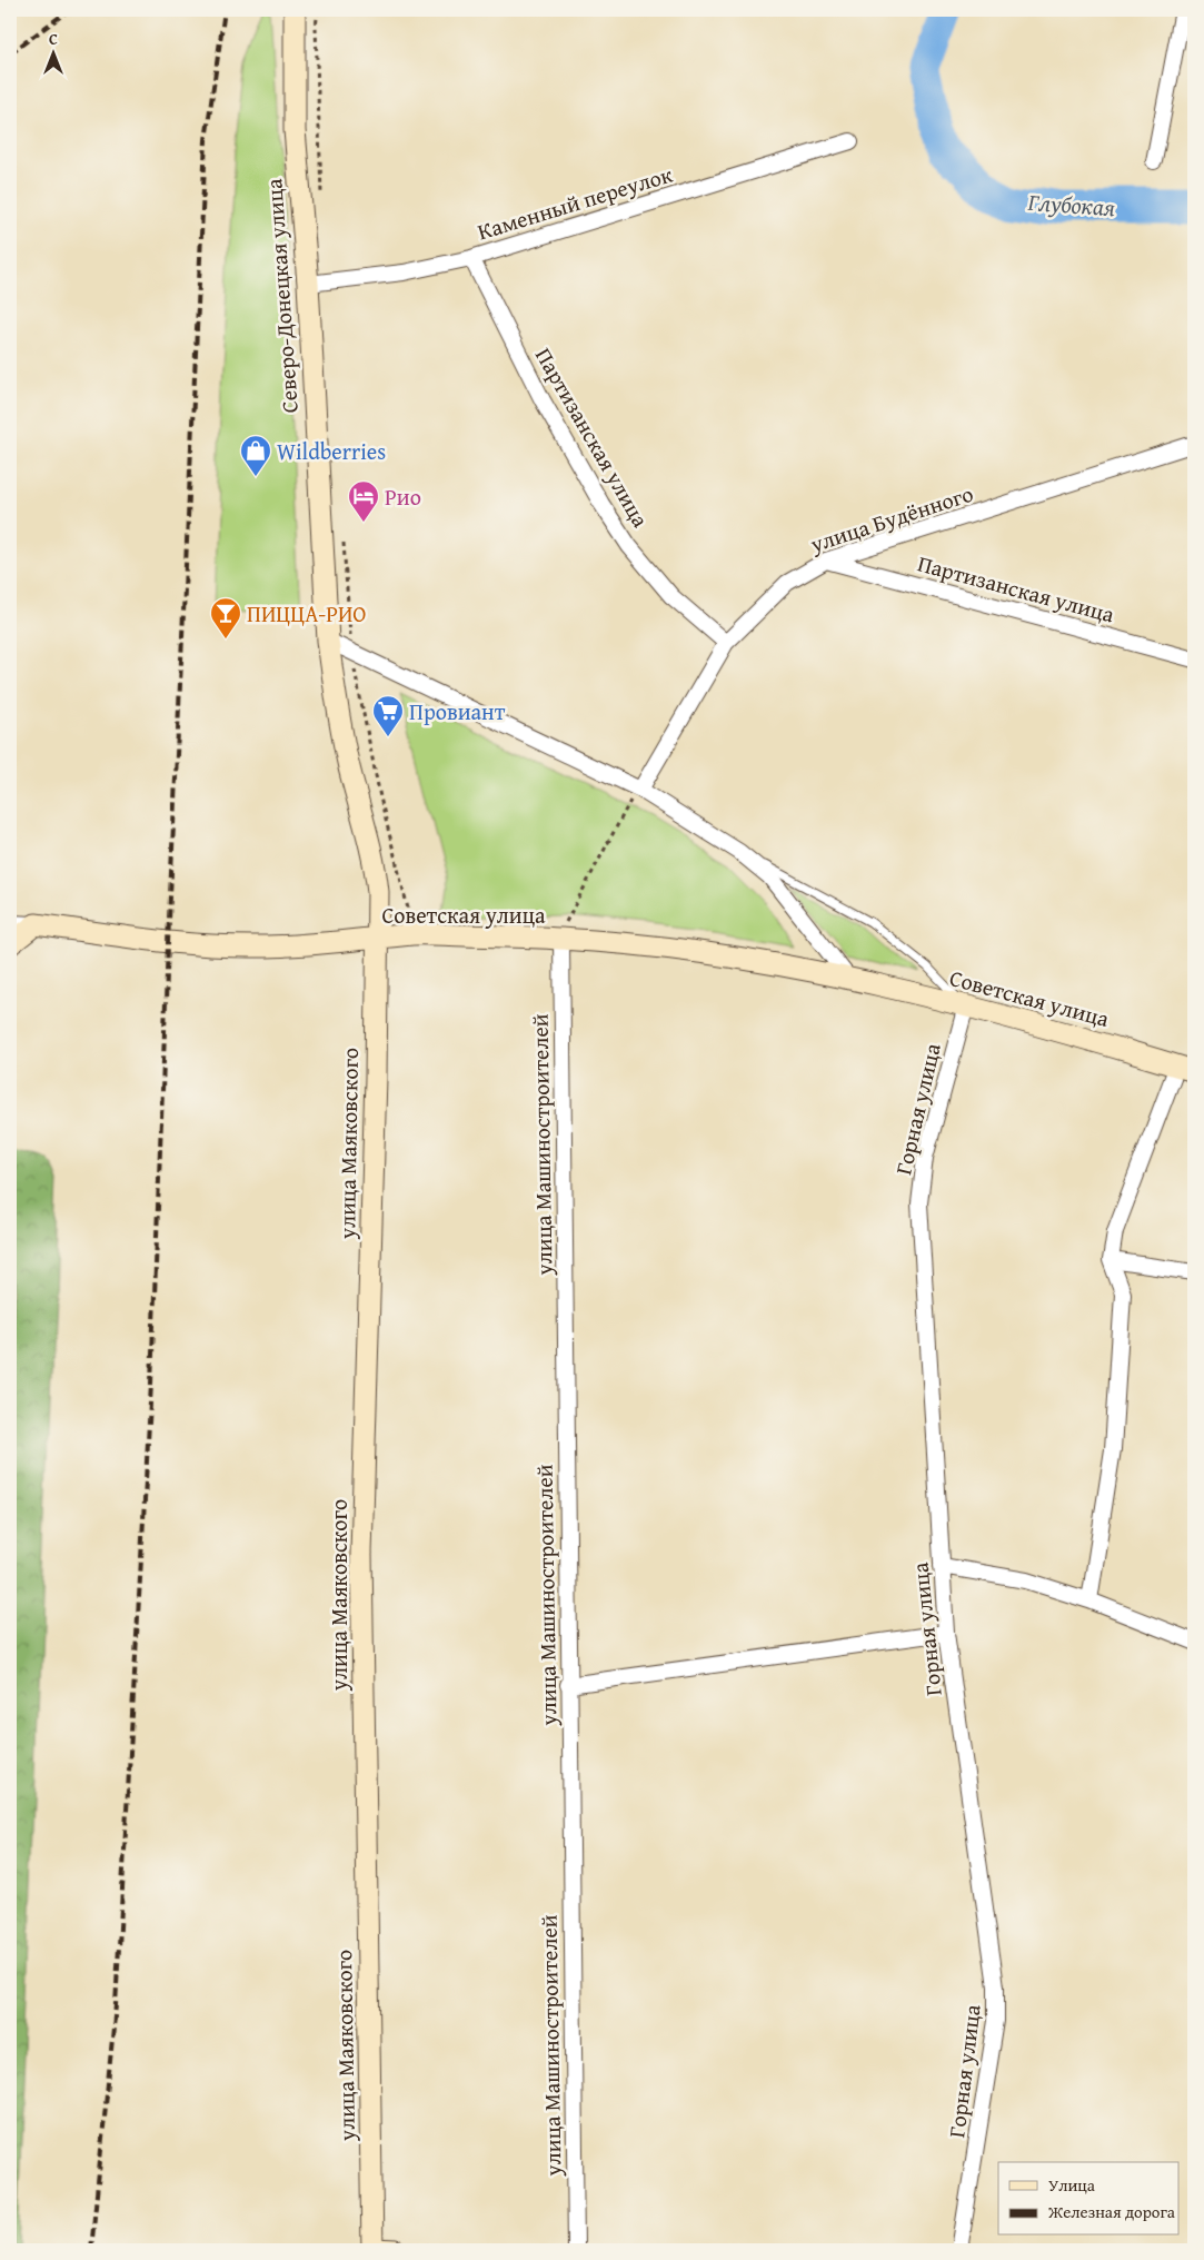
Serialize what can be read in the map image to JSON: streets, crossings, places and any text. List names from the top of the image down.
{
  "streets": {
    "main road": ["Северо-Донецкая улица", "Советская улица", "улица Маяковского"],
    "street": [
      "Каменный переулок",
      "Партизанская улица",
      "улица Будённого",
      "Горная улица",
      "улица Машиностроителей"
    ]
  },
  "crossings": [
    ["Каменный переулок", "Северо-Донецкая улица"],
    ["Каменный переулок", "Партизанская улица"],
    ["Северо-Донецкая улица", "Советская улица"],
    ["Северо-Донецкая улица", "улица Маяковского"],
    ["Партизанская улица", "улица Будённого"],
    ["Советская улица", "Горная улица"],
    ["Советская улица", "улица Маяковского"],
    ["Советская улица", "улица Машиностроителей"]
  ],
  "water": ["Глубокая"],
  "places": {
    "shop": ["Wildberries"],
    "hotel": ["Рио"],
    "bar": ["ПИЦЦА-РИО"],
    "supermarket": ["Провиант"]
  },
  "legend": ["Улица", "Железная дорога"],
  "north": "top"
}
